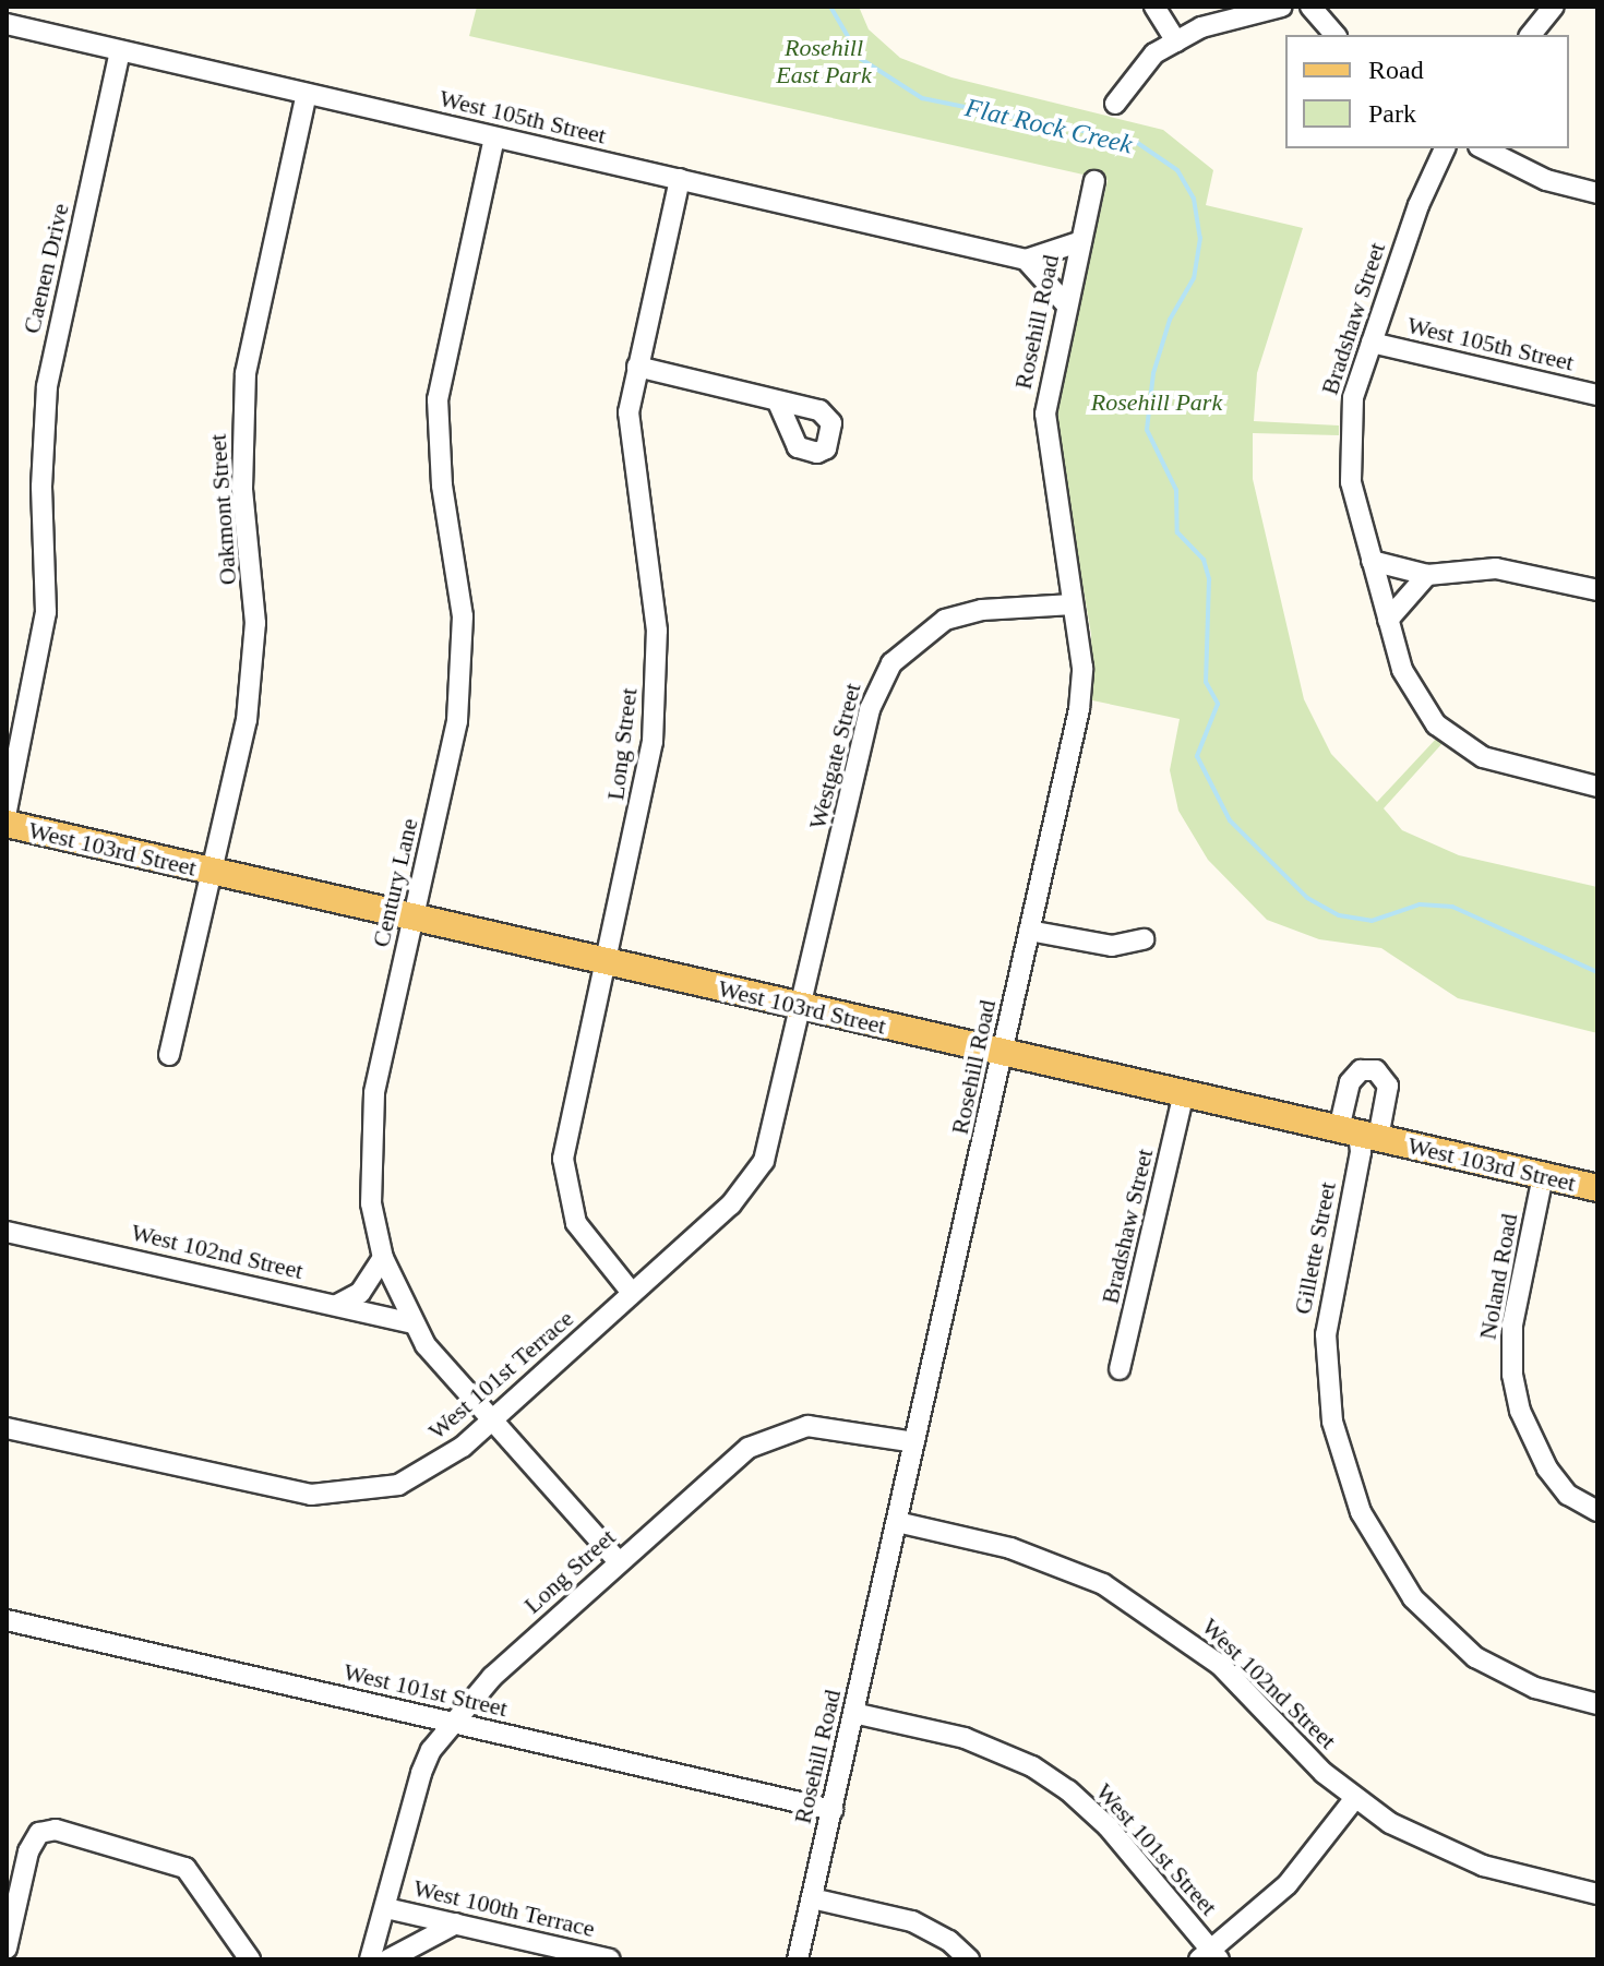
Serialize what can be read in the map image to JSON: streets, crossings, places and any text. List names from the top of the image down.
{
  "streets": {
    "main road": ["West 103rd Street"],
    "street": [
      "West 105th Street",
      "Caenen Drive",
      "Bradshaw Street",
      "Rosehill Road",
      "Oakmont Street",
      "Long Street",
      "Westgate Street",
      "Century Lane",
      "Gillette Street",
      "West 102nd Street",
      "Noland Road",
      "West 101st Terrace",
      "West 101st Street",
      "West 100th Terrace"
    ]
  },
  "crossings": [
    ["West 105th Street", "Caenen Drive"],
    ["West 105th Street", "Bradshaw Street"],
    ["West 105th Street", "Oakmont Street"],
    ["West 105th Street", "Long Street"],
    ["West 105th Street", "Century Lane"],
    ["Bradshaw Street", "West 103rd Street"],
    ["Rosehill Road", "Long Street"],
    ["Rosehill Road", "Westgate Street"],
    ["Rosehill Road", "West 103rd Street"],
    ["Rosehill Road", "West 102nd Street"],
    ["Rosehill Road", "West 101st Street"],
    ["Oakmont Street", "West 103rd Street"],
    ["Long Street", "West 103rd Street"],
    ["Long Street", "Century Lane"],
    ["Long Street", "West 101st Terrace"],
    ["Long Street", "West 101st Street"],
    ["Long Street", "West 100th Terrace"],
    ["Westgate Street", "West 103rd Street"],
    ["Westgate Street", "West 101st Terrace"],
    ["West 103rd Street", "Century Lane"],
    ["West 103rd Street", "Gillette Street"],
    ["West 103rd Street", "Noland Road"],
    ["West 103rd Street", "West 101st Terrace"],
    ["Century Lane", "West 102nd Street"],
    ["Century Lane", "West 101st Terrace"]
  ],
  "water": ["Flat Rock Creek"],
  "parks": ["Rosehill East Park", "Rosehill Park"],
  "legend": ["Road", "Park"]
}
